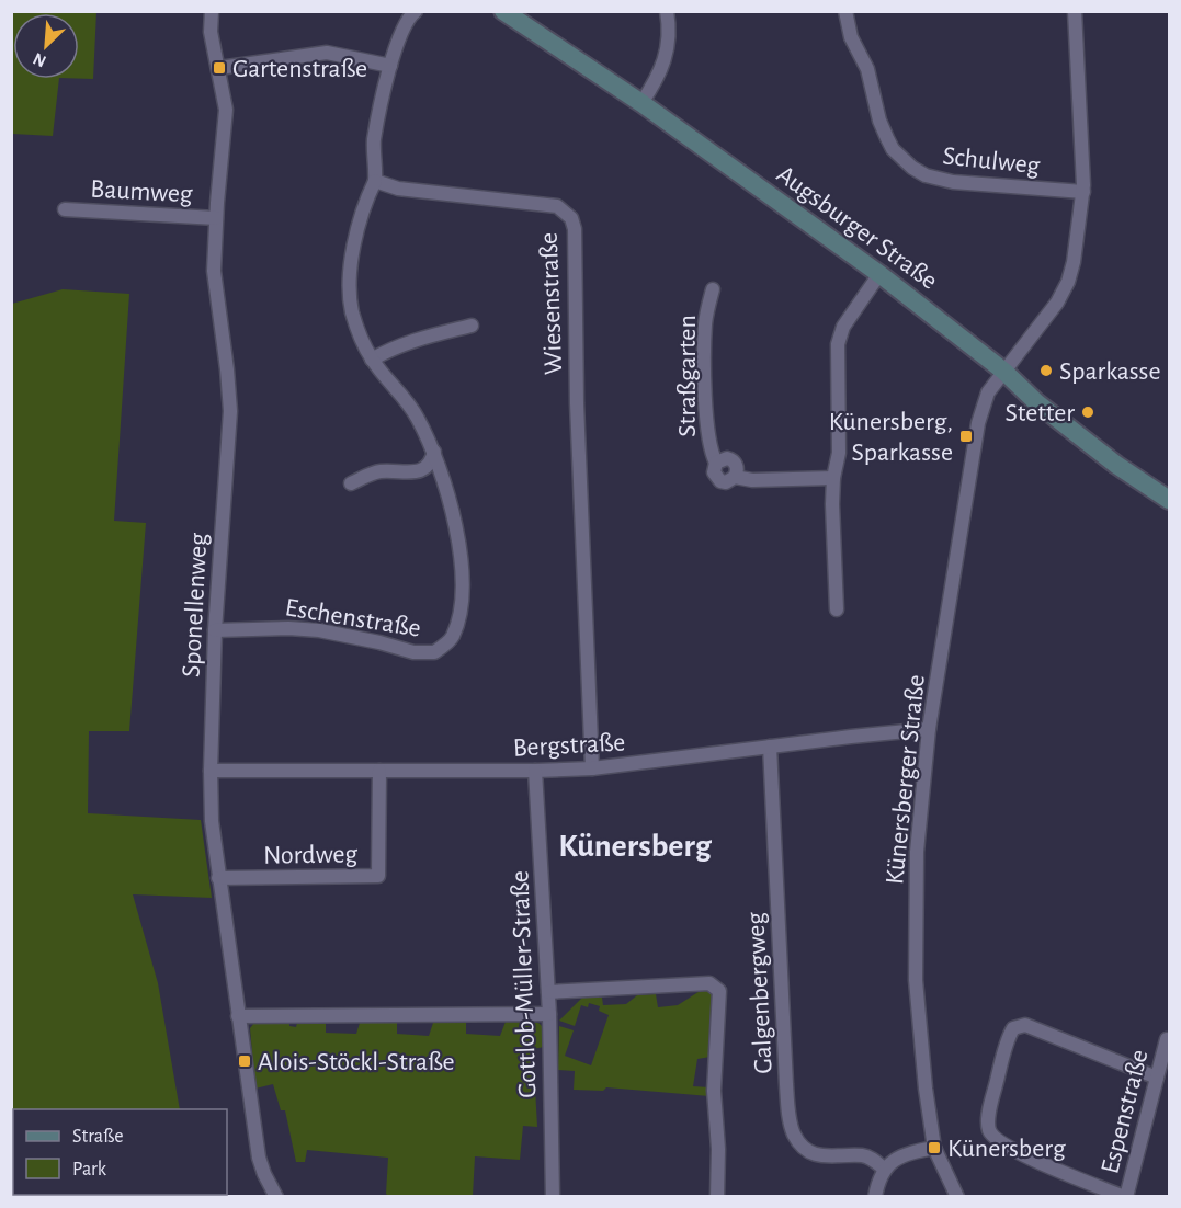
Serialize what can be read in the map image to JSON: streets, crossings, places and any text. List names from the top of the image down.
{
  "streets": {
    "street": [
      "Schulweg",
      "Baumweg",
      "Augsburger Straße",
      "Wiesenstraße",
      "Straßgarten",
      "Sponellenweg",
      "Eschenstraße",
      "Bergstraße",
      "Künersberger Straße",
      "Nordweg",
      "Gottlob-Müller-Straße",
      "Galgenbergweg",
      "Espenstraße"
    ]
  },
  "crossings": [
    ["Schulweg", "Künersberger Straße"],
    ["Baumweg", "Sponellenweg"],
    ["Augsburger Straße", "Künersberger Straße"],
    ["Wiesenstraße", "Eschenstraße"],
    ["Wiesenstraße", "Bergstraße"],
    ["Sponellenweg", "Eschenstraße"],
    ["Sponellenweg", "Bergstraße"],
    ["Sponellenweg", "Nordweg"],
    ["Bergstraße", "Künersberger Straße"],
    ["Bergstraße", "Nordweg"],
    ["Bergstraße", "Gottlob-Müller-Straße"],
    ["Bergstraße", "Galgenbergweg"]
  ],
  "districts": ["Künersberg"],
  "places": {
    "transit": [
      "Gartenstraße",
      "Künersberg, Sparkasse",
      "Alois-Stöckl-Straße",
      "Künersberg"
    ],
    "other": ["Sparkasse", "Stetter"]
  },
  "legend": ["Straße", "Park"],
  "north": "bottom left"
}
